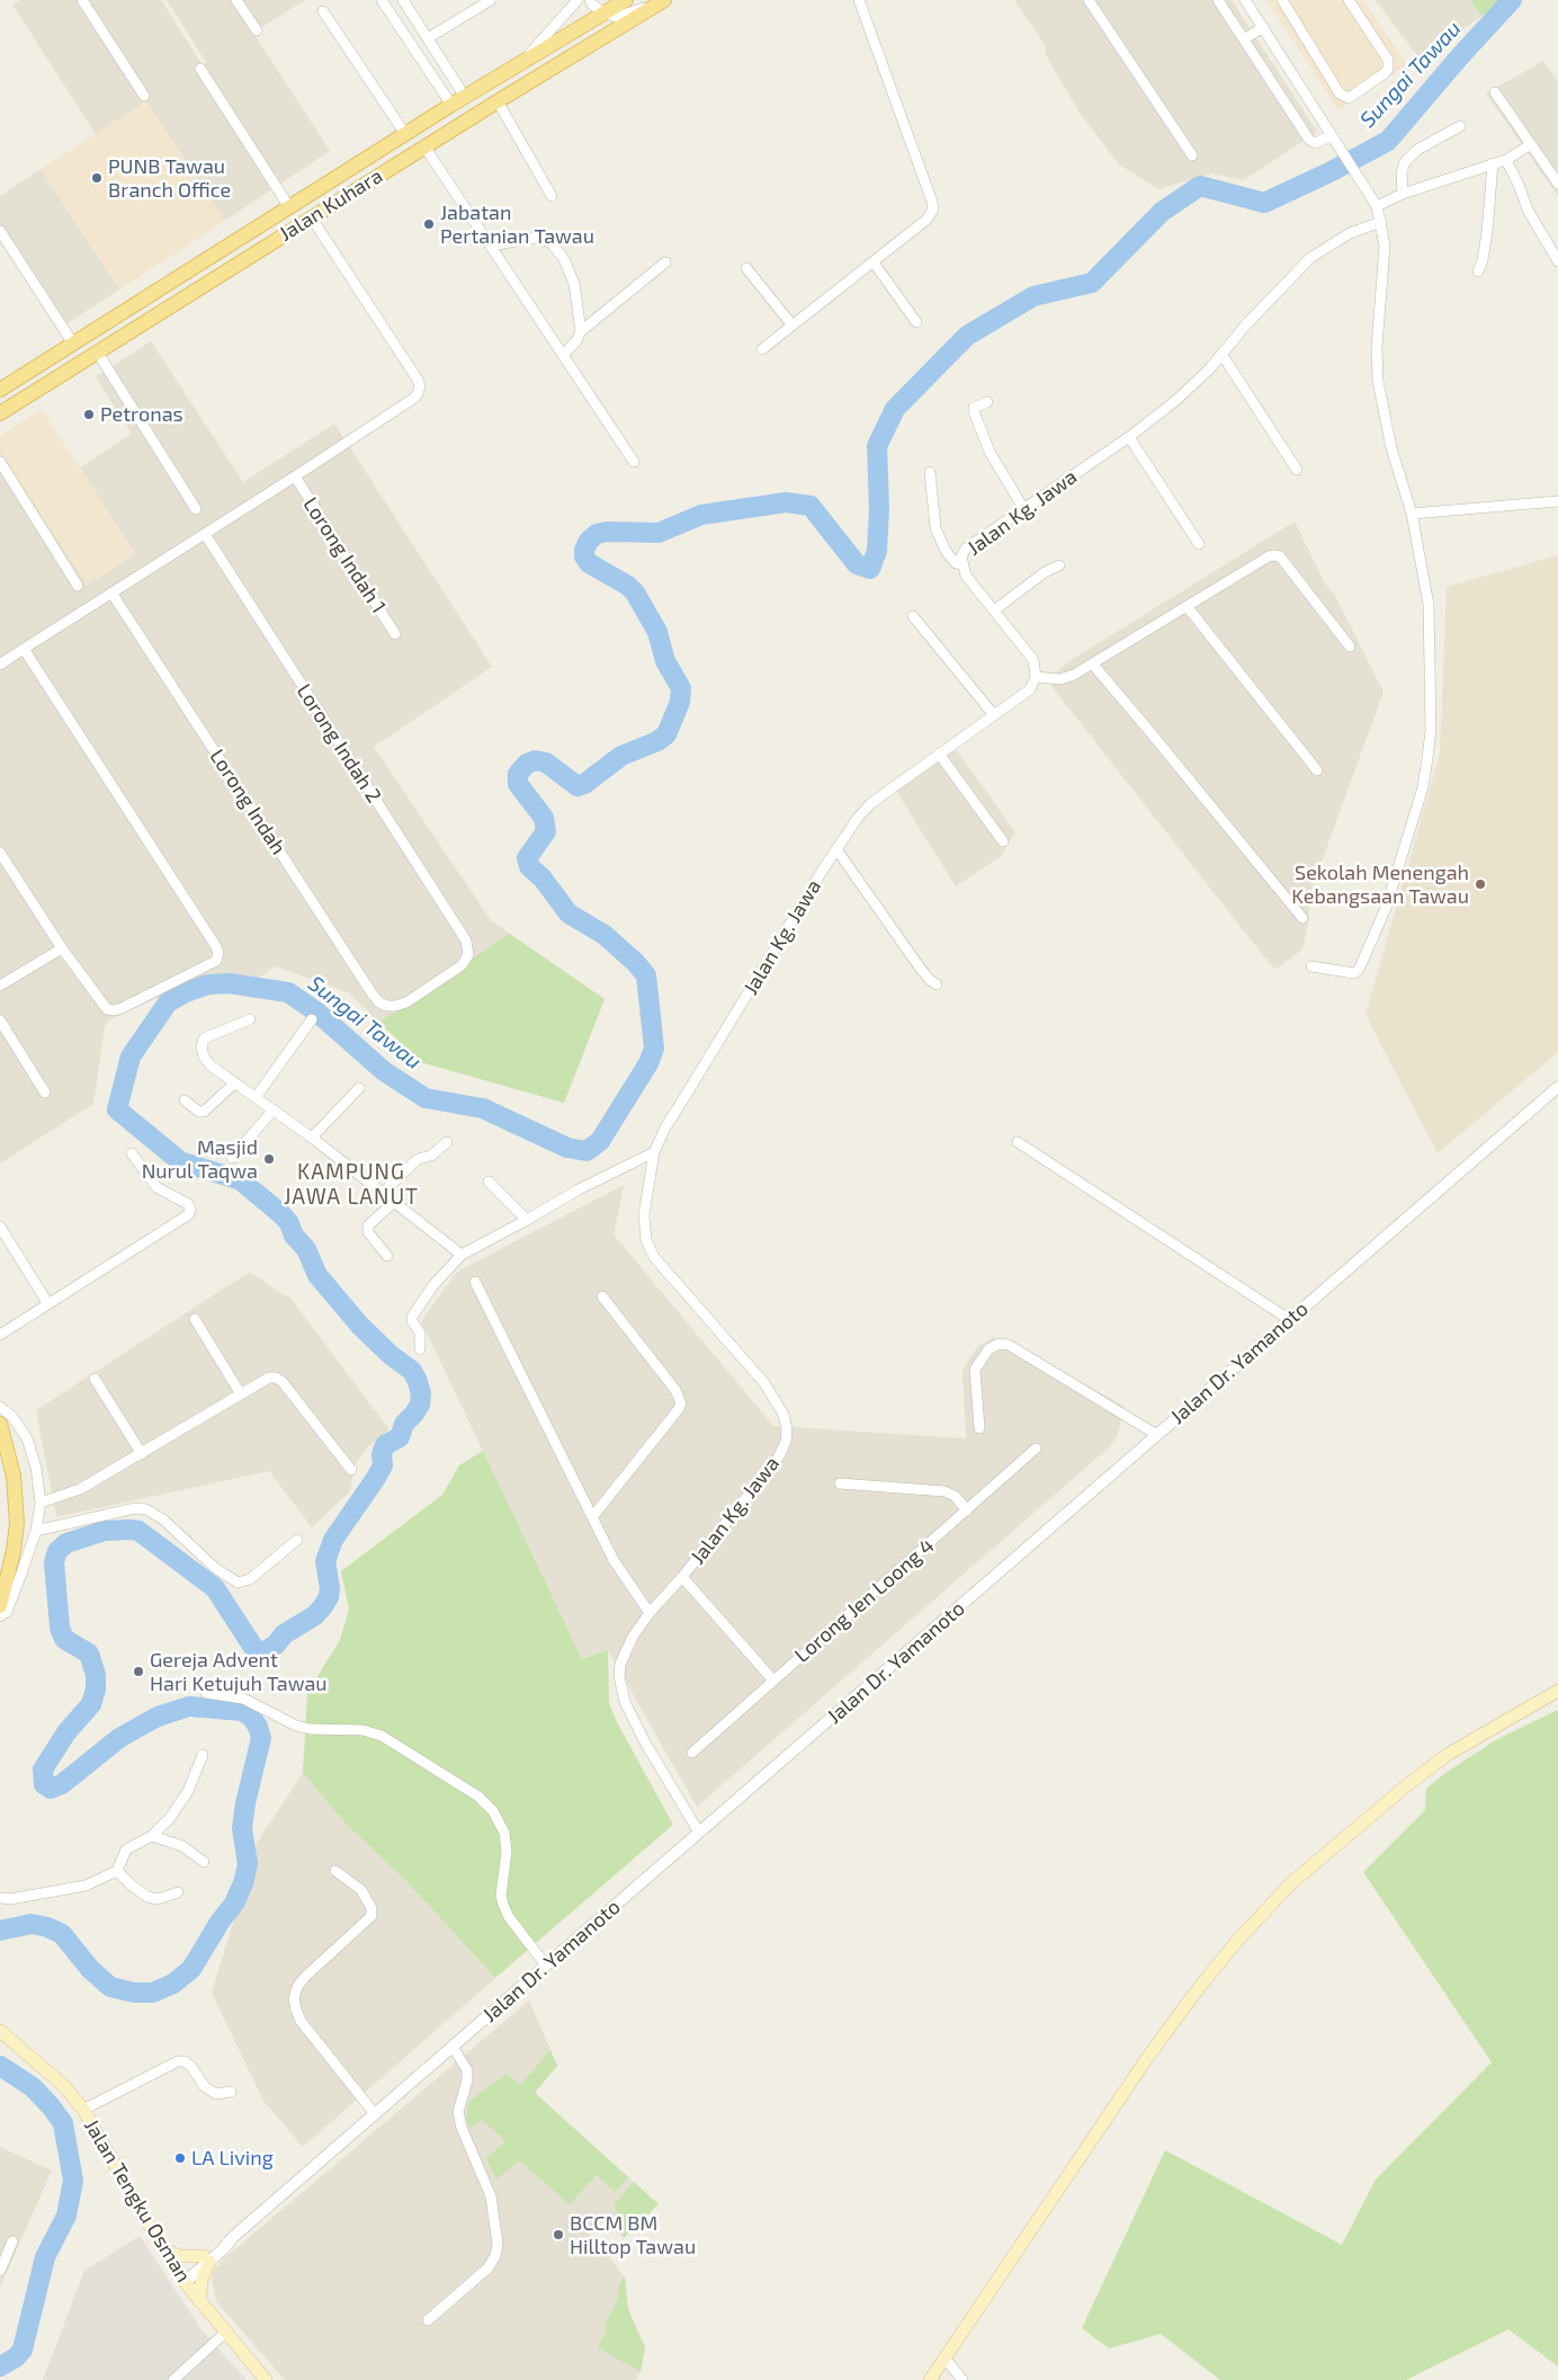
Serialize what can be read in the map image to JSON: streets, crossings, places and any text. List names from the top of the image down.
{
  "streets": {
    "main road": ["Jalan Kuhara", "Jalan Tengku Osman"],
    "street": [
      "Jalan Kg. Jawa",
      "Lorong Indah 1",
      "Lorong Indah 2",
      "Lorong Indah",
      "Jalan Dr. Yamanoto",
      "Lorong Jen Loong 4"
    ]
  },
  "crossings": [
    ["Jalan Kg. Jawa", "Jalan Dr. Yamanoto"],
    ["Lorong Indah 2", "Lorong Indah"],
    ["Jalan Dr. Yamanoto", "Jalan Tengku Osman"]
  ],
  "districts": ["KAMPUNG JAWA LANUT"],
  "water": ["Sungai Tawau"],
  "places": [
    "PUNB Tawau Branch Office",
    "Jabatan Pertanian Tawau",
    "Petronas",
    "Sekolah Menengah Kebangsaan Tawau",
    "Masjid Nurul Taqwa",
    "Gereja Advent Hari Ketujuh Tawau",
    "LA Living",
    "BCCM BM Hilltop Tawau"
  ]
}
